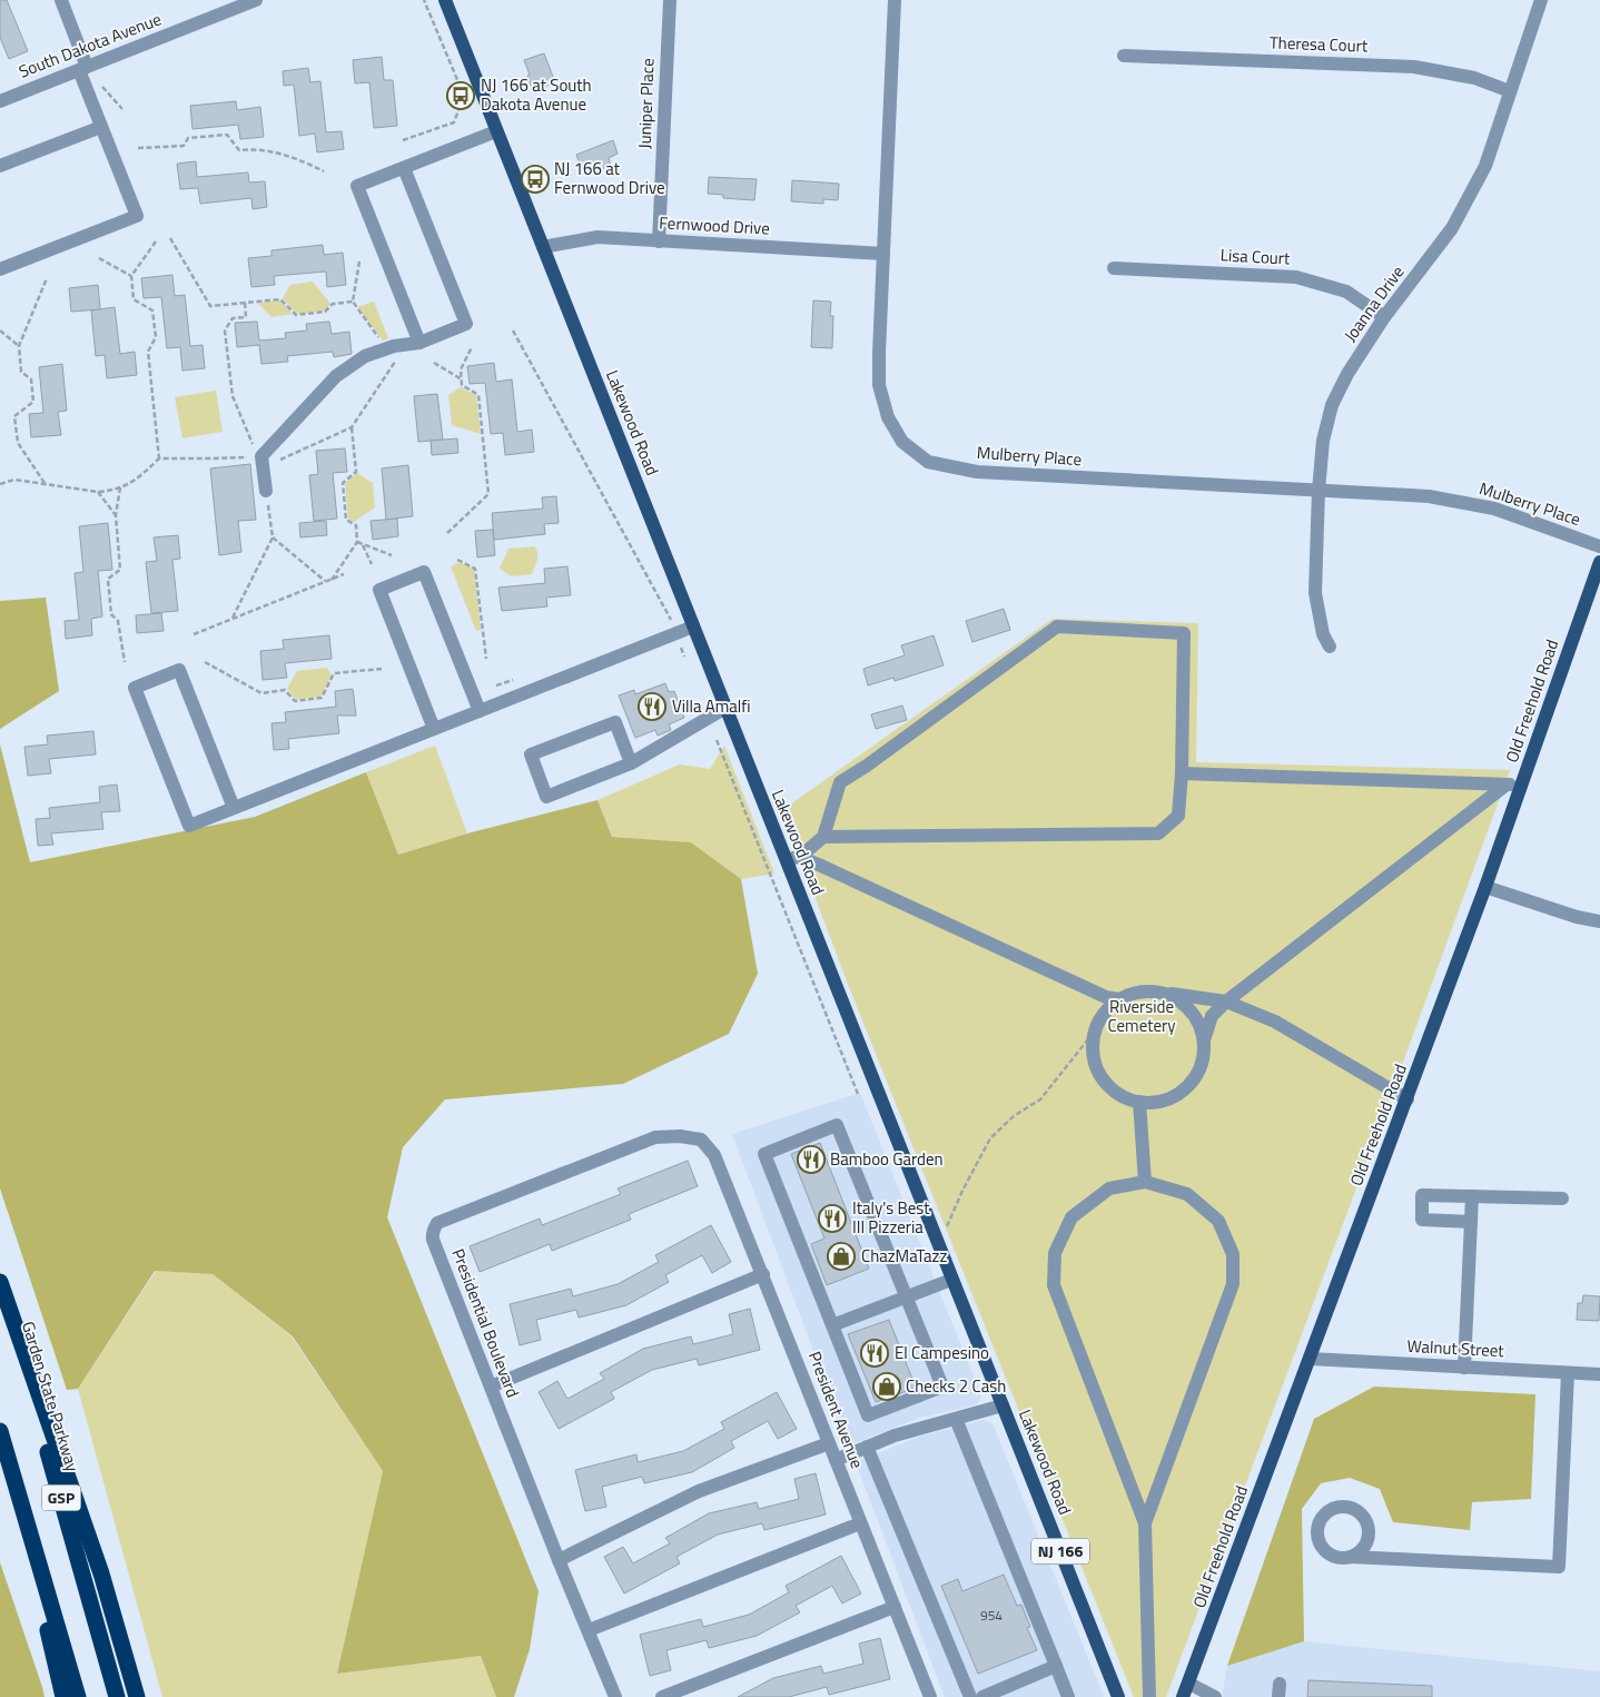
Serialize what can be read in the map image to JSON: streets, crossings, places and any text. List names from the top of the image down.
{
  "streets": {
    "highway": ["Garden State Parkway", "GSP"],
    "main road": ["Lakewood Road", "Old Freehold Road", "NJ 166"],
    "street": [
      "Theresa Court",
      "South Dakota Avenue",
      "Juniper Place",
      "Fernwood Drive",
      "Lisa Court",
      "Joanna Drive",
      "Mulberry Place",
      "Presidential Boulevard",
      "Walnut Street",
      "President Avenue"
    ]
  },
  "crossings": [
    ["Theresa Court", "Joanna Drive"],
    ["Juniper Place", "Fernwood Drive"],
    ["Fernwood Drive", "Lakewood Road"],
    ["Fernwood Drive", "Mulberry Place"],
    ["Lisa Court", "Joanna Drive"],
    ["Joanna Drive", "Mulberry Place"],
    ["Old Freehold Road", "Walnut Street"],
    ["Presidential Boulevard", "President Avenue"]
  ],
  "parks": ["Riverside Cemetery"],
  "places": {
    "bus stop": ["NJ 166 at South Dakota Avenue", "NJ 166 at Fernwood Drive"],
    "restaurant": [
      "Villa Amalfi",
      "Bamboo Garden",
      "Italy's Best III Pizzeria",
      "El Campesino"
    ],
    "shop": ["ChazMaTazz", "Checks 2 Cash"]
  },
  "house_numbers": ["954"]
}
